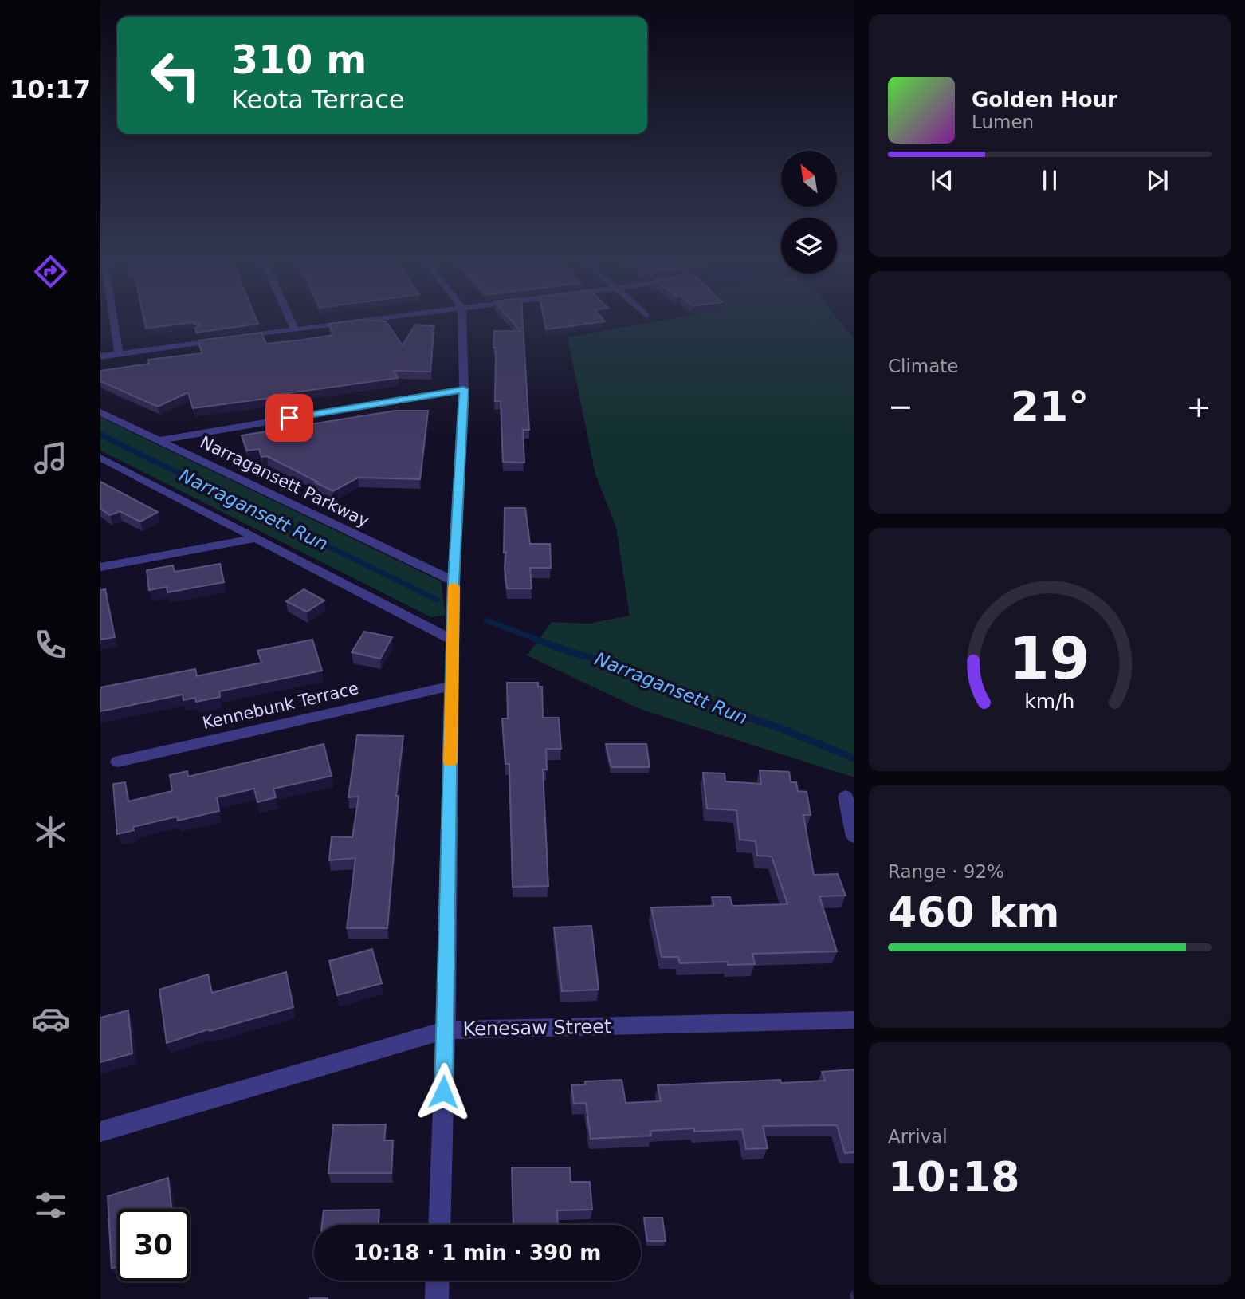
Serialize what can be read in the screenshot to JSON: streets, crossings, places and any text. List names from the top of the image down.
{
  "streets": {
    "street": ["Narragansett Parkway", "Kennebunk Terrace", "Kenesaw Street"]
  },
  "water": ["Narragansett Run"],
  "north": "top left",
  "page": {
    "tabs": "10:17",
    "turn": ["310 m", "Keota Terrace"],
    "song": ["Golden Hour", "Lumen"],
    "tile": [
      "Climate",
      ["Range · 92%", "460 km"],
      ["Arrival", "10:18"]
    ],
    "heat": ["−", "21°", "+"],
    "limit": "30",
    "trip": "10:18 · 1 min · 390 m",
    "gauge": ["19", "km/h"]
  }
}
